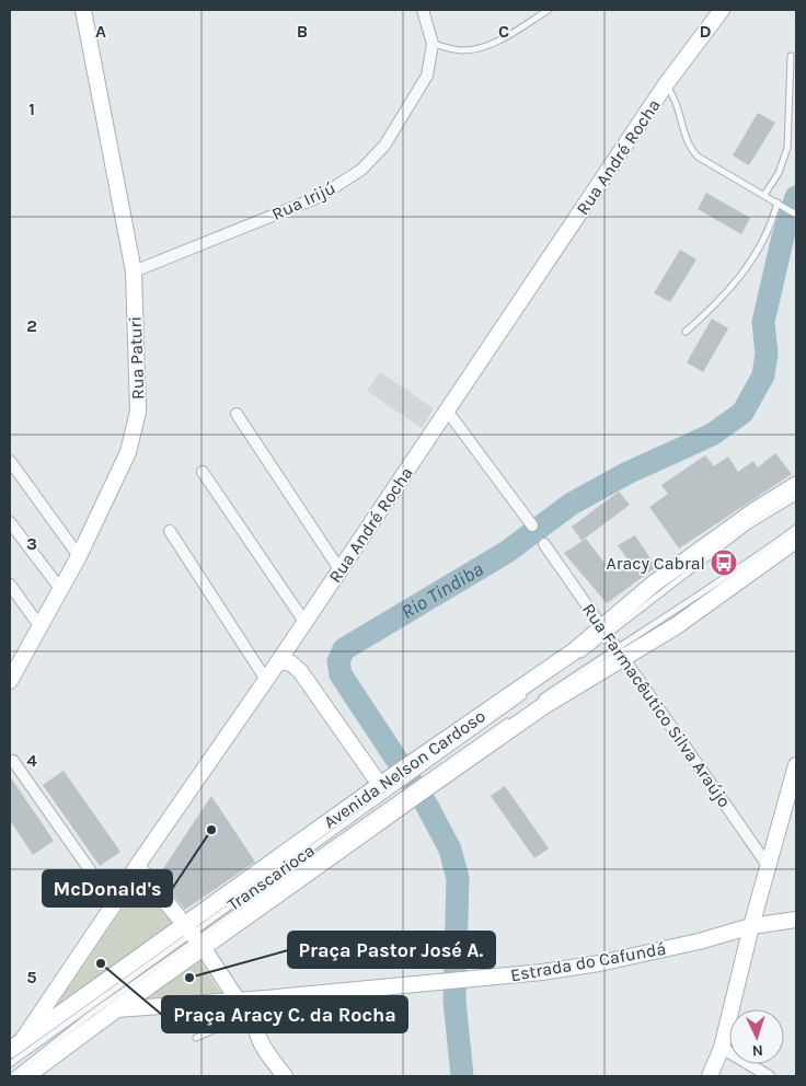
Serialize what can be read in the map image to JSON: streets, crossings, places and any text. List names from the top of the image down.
{
  "streets": {
    "main road": [
      "Rua André Rocha",
      "Rua Paturi",
      "Avenida Nelson Cardoso",
      "Estrada do Cafundá"
    ],
    "street": ["Rua Irijú", "Rua Farmacêutico Silva Araújo"],
    "lane": ["Transcarioca"]
  },
  "crossings": [
    ["Rua André Rocha", "Avenida Nelson Cardoso"],
    ["Rua Irijú", "Rua Paturi"],
    ["Rua Farmacêutico Silva Araújo", "Avenida Nelson Cardoso"],
    ["Avenida Nelson Cardoso", "Transcarioca"],
    ["Avenida Nelson Cardoso", "Estrada do Cafundá"]
  ],
  "water": ["Rio Tindiba"],
  "places": {
    "bus stop": ["Aracy Cabral"],
    "other": ["McDonald's", "Praça Aracy C. da Rocha", "Praça Pastor José A."]
  },
  "north": "bottom",
  "grid": {
    "columns": [
      "A",
      "B",
      "C",
      "D"
    ],
    "rows": [
      "1",
      "2",
      "3",
      "4",
      "5"
    ]
  }
}
